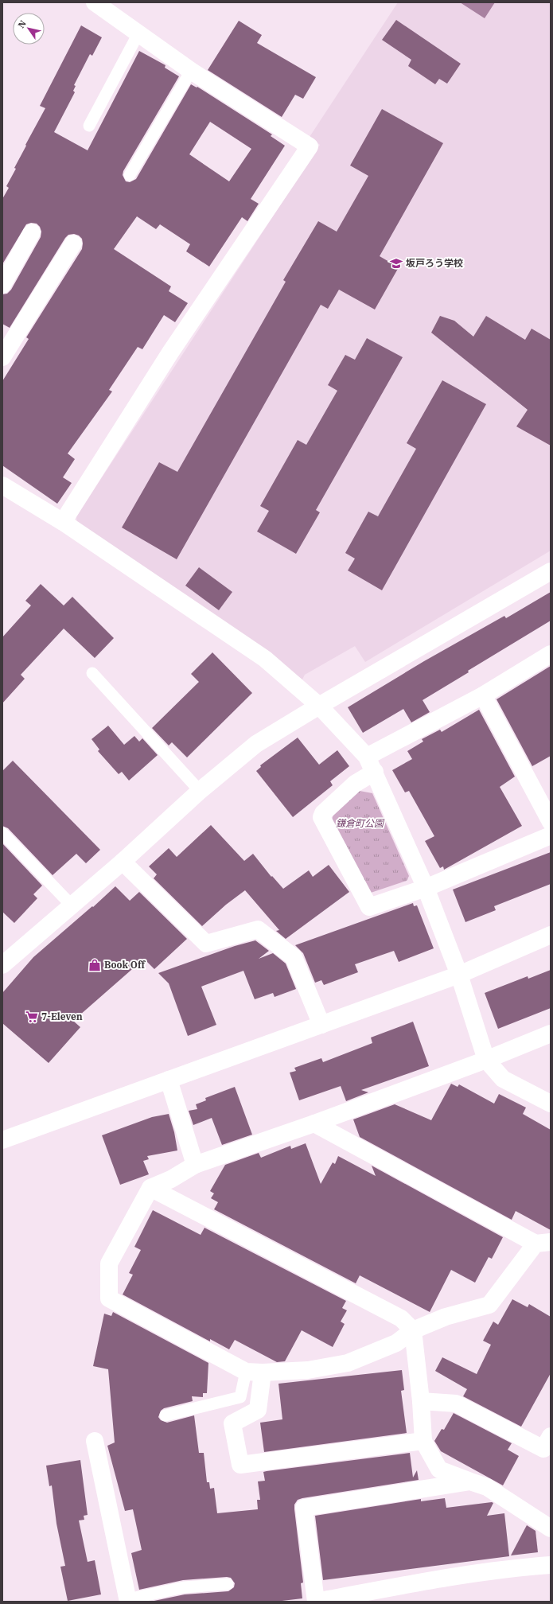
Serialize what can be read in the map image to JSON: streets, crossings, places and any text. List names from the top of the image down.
{
  "parks": ["鎌倉町公園"],
  "places": {
    "school or university": ["坂戸ろう学校"],
    "shop": ["Book Off"],
    "supermarket": ["7-Eleven"]
  },
  "north": "top left"
}
